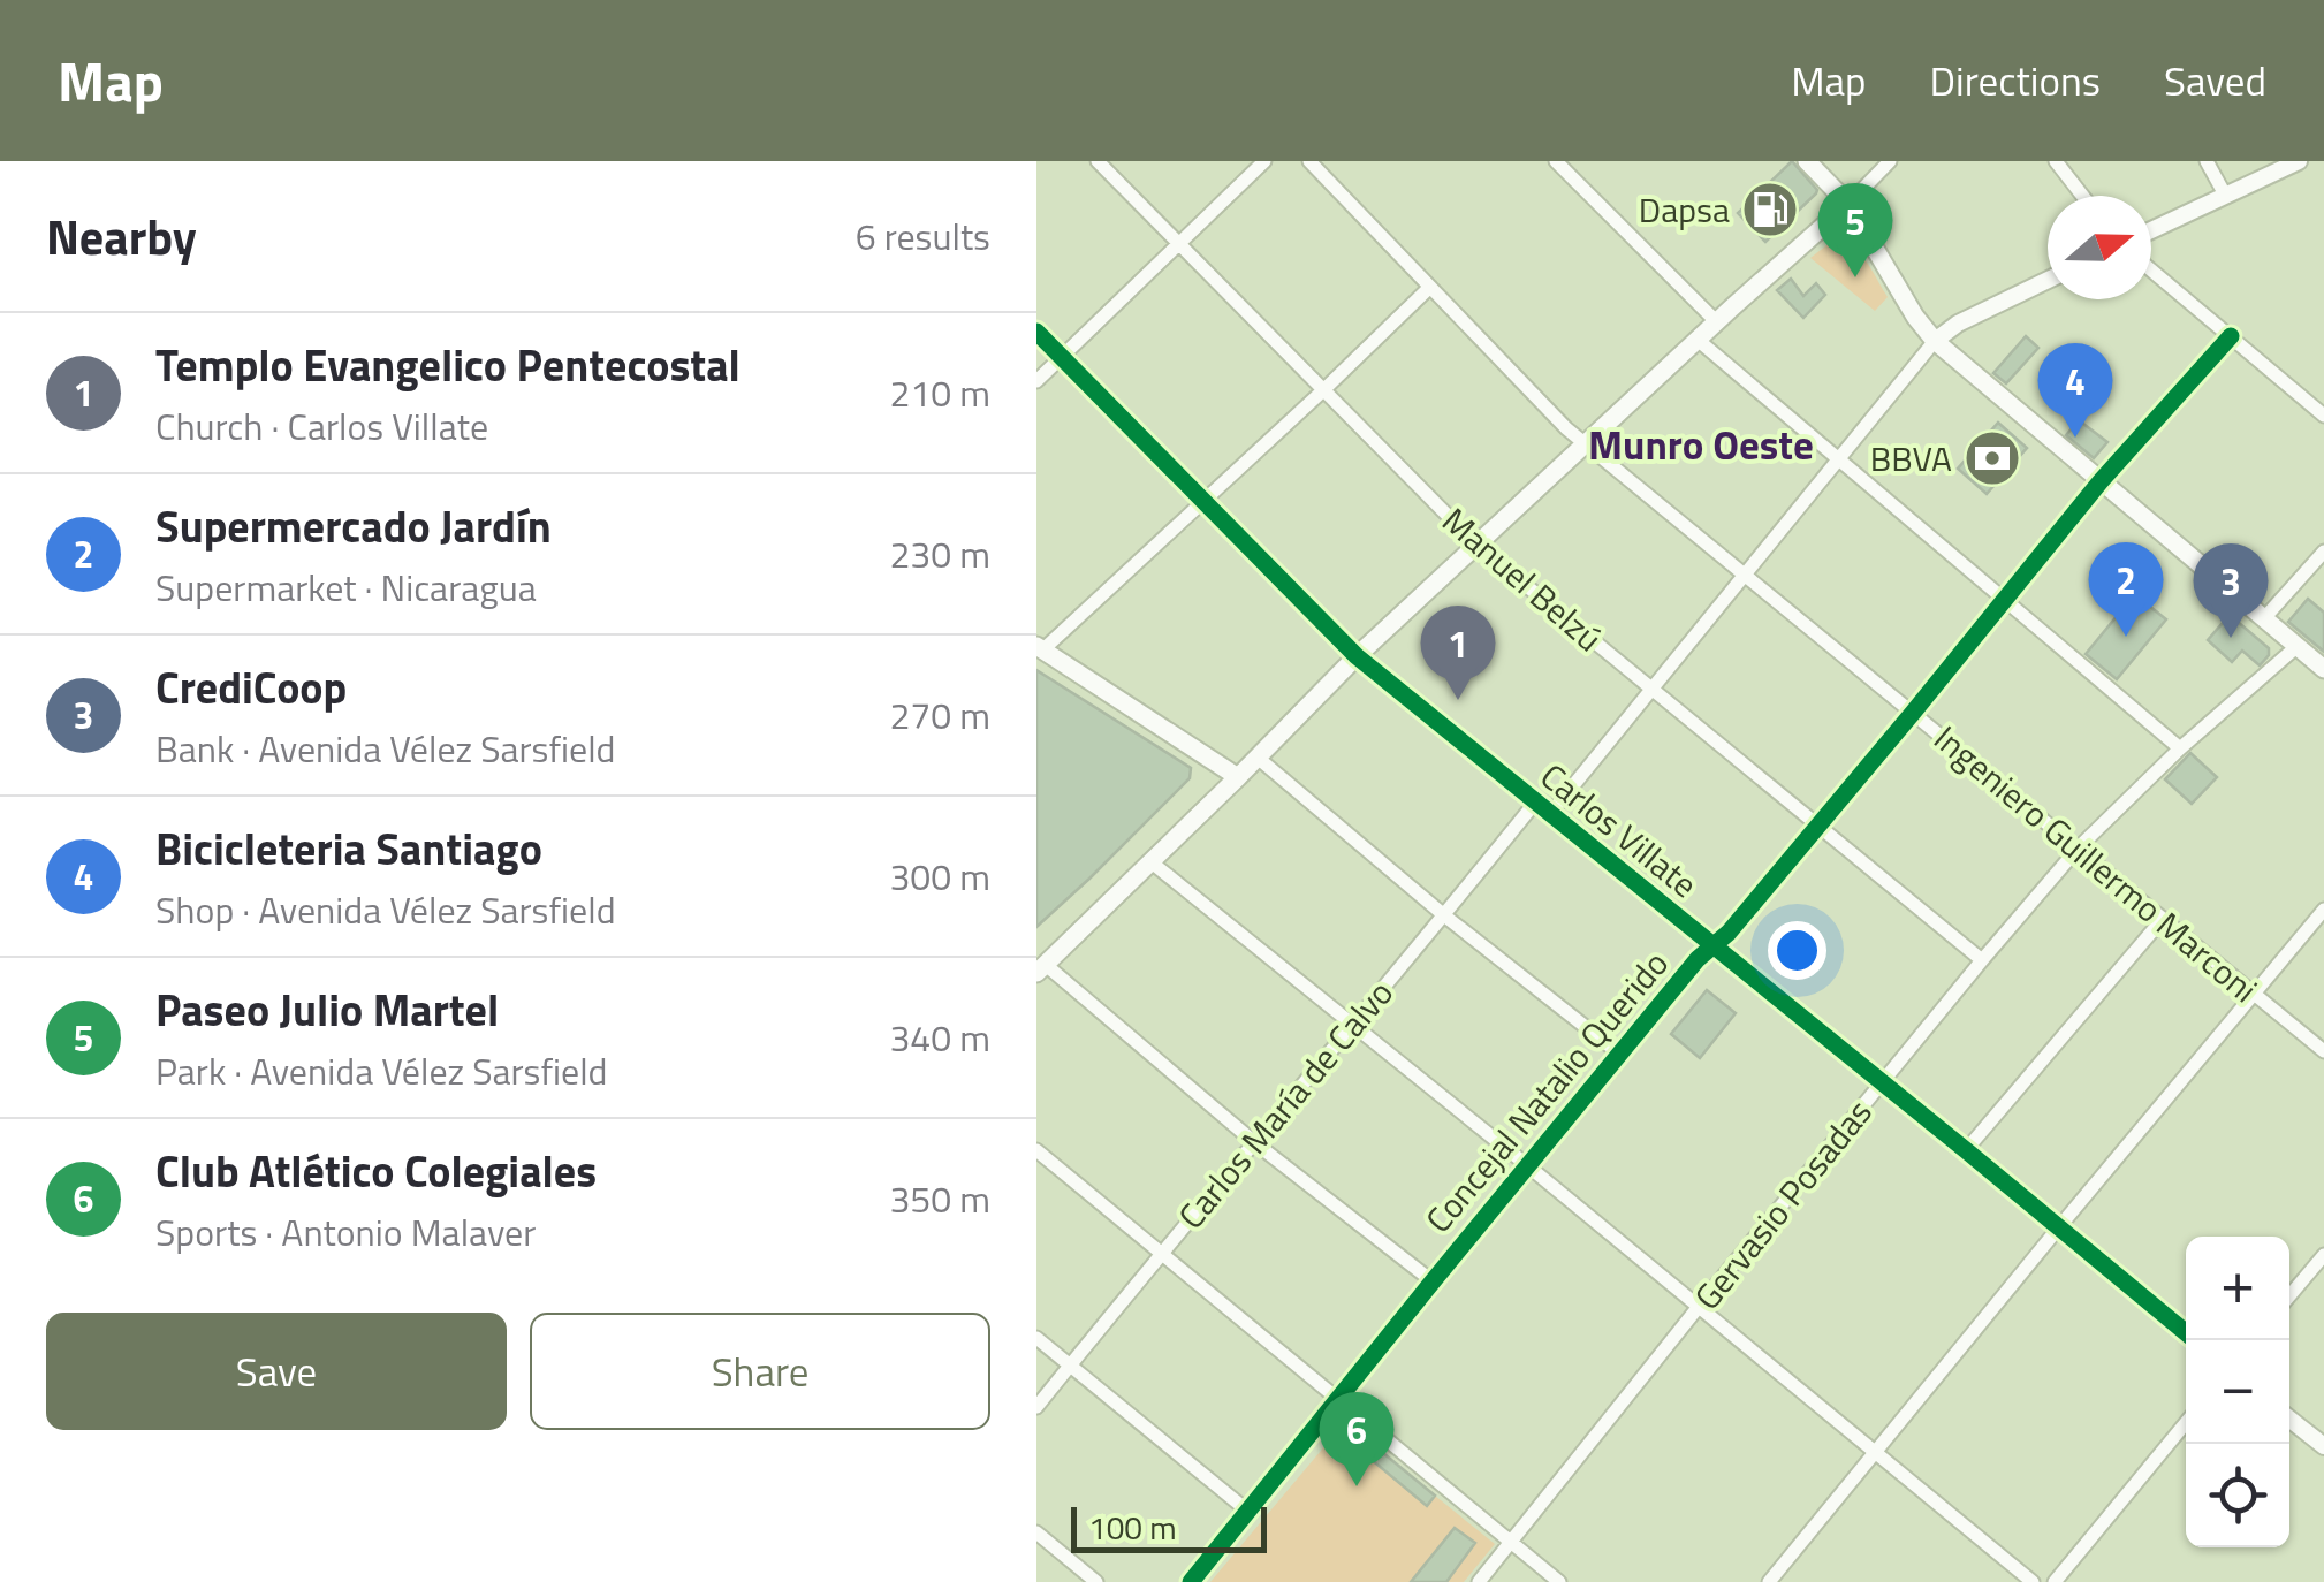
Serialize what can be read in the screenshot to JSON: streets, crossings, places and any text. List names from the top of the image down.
{
  "streets": {
    "street": [
      "Manuel Belzú",
      "Carlos Villate",
      "Ingeniero Guillermo Marconi",
      "Concejal Natalio Querido",
      "Carlos María de Calvo",
      "Gervasio Posadas"
    ]
  },
  "crossings": [
    ["Manuel Belzú", "Concejal Natalio Querido"],
    ["Manuel Belzú", "Carlos María de Calvo"],
    ["Manuel Belzú", "Gervasio Posadas"],
    ["Carlos Villate", "Concejal Natalio Querido"],
    ["Carlos Villate", "Carlos María de Calvo"],
    ["Carlos Villate", "Gervasio Posadas"],
    ["Ingeniero Guillermo Marconi", "Concejal Natalio Querido"],
    ["Ingeniero Guillermo Marconi", "Carlos María de Calvo"],
    ["Ingeniero Guillermo Marconi", "Gervasio Posadas"]
  ],
  "districts": ["Munro Oeste"],
  "places": {
    "fuel station": ["Dapsa"],
    "bank": ["BBVA"]
  },
  "scale_bar": "100 m",
  "north": "right",
  "page": {
    "header": "Map",
    "nav": ["Map", "Directions", "Saved"],
    "heading": ["Nearby", "6 results"],
    "pins": [
      "5",
      "4",
      "2",
      "3",
      "1",
      "6"
    ],
    "list": [
      {
        "mark": "1",
        "name": "Templo Evangelico Pentecostal",
        "note": "Church · Carlos Villate",
        "value": "210 m"
      },
      {
        "mark": "2",
        "name": "Supermercado Jardín",
        "note": "Supermarket · Nicaragua",
        "value": "230 m"
      },
      {
        "mark": "3",
        "name": "CrediCoop",
        "note": "Bank · Avenida Vélez Sarsfield",
        "value": "270 m"
      },
      {
        "mark": "4",
        "name": "Bicicleteria Santiago",
        "note": "Shop · Avenida Vélez Sarsfield",
        "value": "300 m"
      },
      {
        "mark": "5",
        "name": "Paseo Julio Martel",
        "note": "Park · Avenida Vélez Sarsfield",
        "value": "340 m"
      },
      {
        "mark": "6",
        "name": "Club Atlético Colegiales",
        "note": "Sports · Antonio Malaver",
        "value": "350 m"
      }
    ],
    "map_buttons": ["+", "−"],
    "buttons": ["Save", "Share"],
    "scale": "100 m"
  }
}
